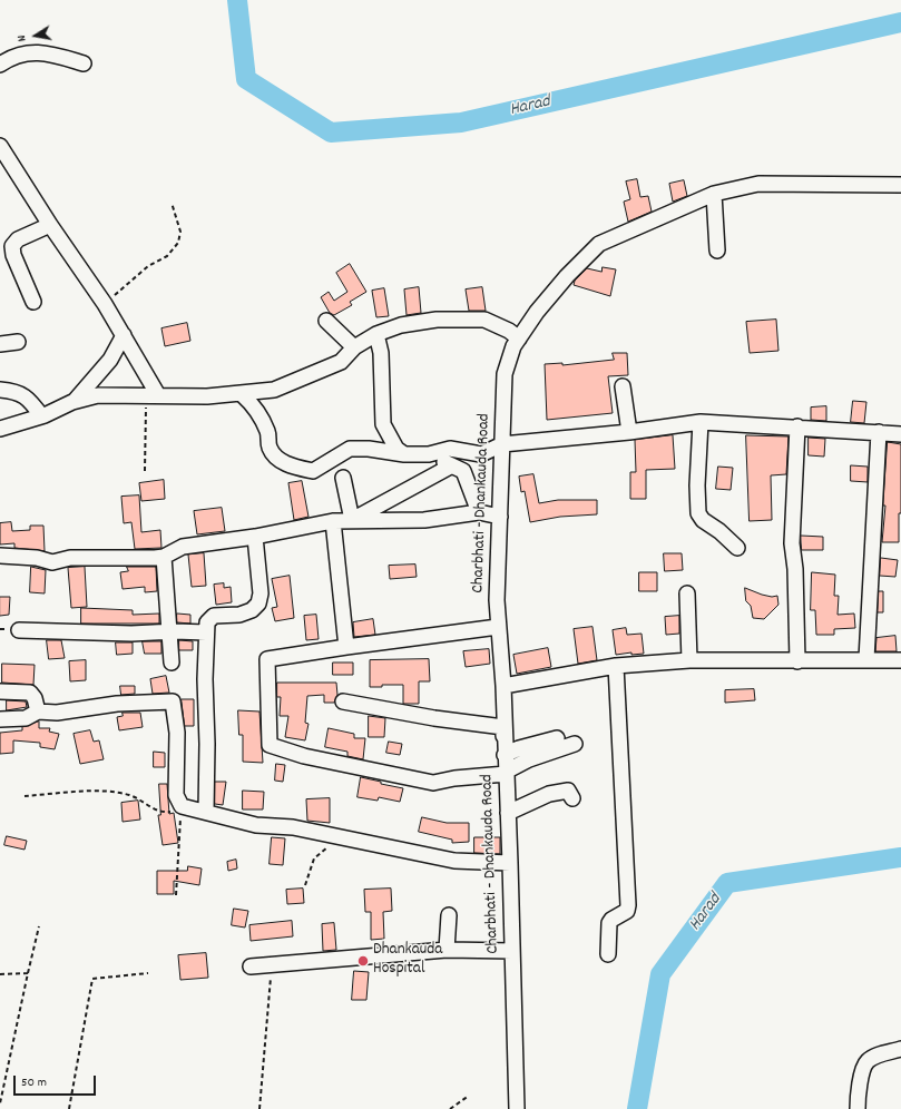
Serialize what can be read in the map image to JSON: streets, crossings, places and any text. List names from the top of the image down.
{
  "streets": {
    "street": ["Charbhati - Dhankauda Road"]
  },
  "water": ["Harad"],
  "places": ["Dhankauda Hospital"],
  "scale_bar": "50 m",
  "north": "left"
}
